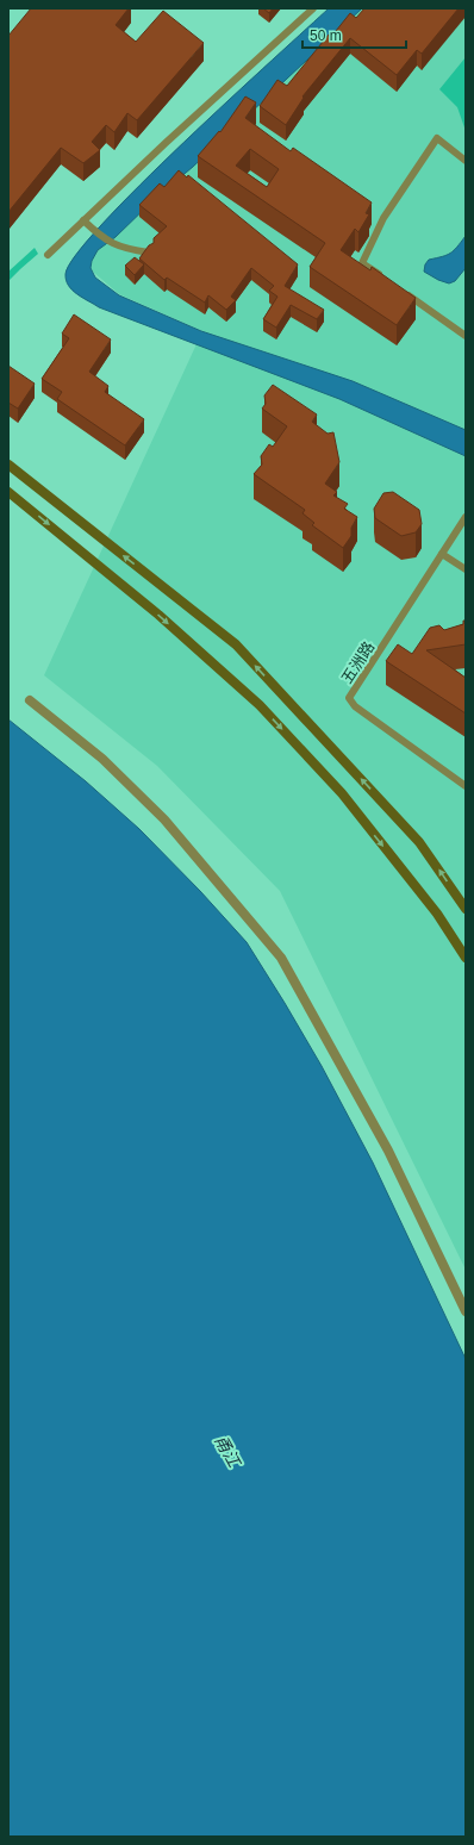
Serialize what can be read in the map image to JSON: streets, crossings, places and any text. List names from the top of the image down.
{
  "streets": {
    "lane": ["五洲路"]
  },
  "water": ["甬江"],
  "scale_bar": "50 m"
}
